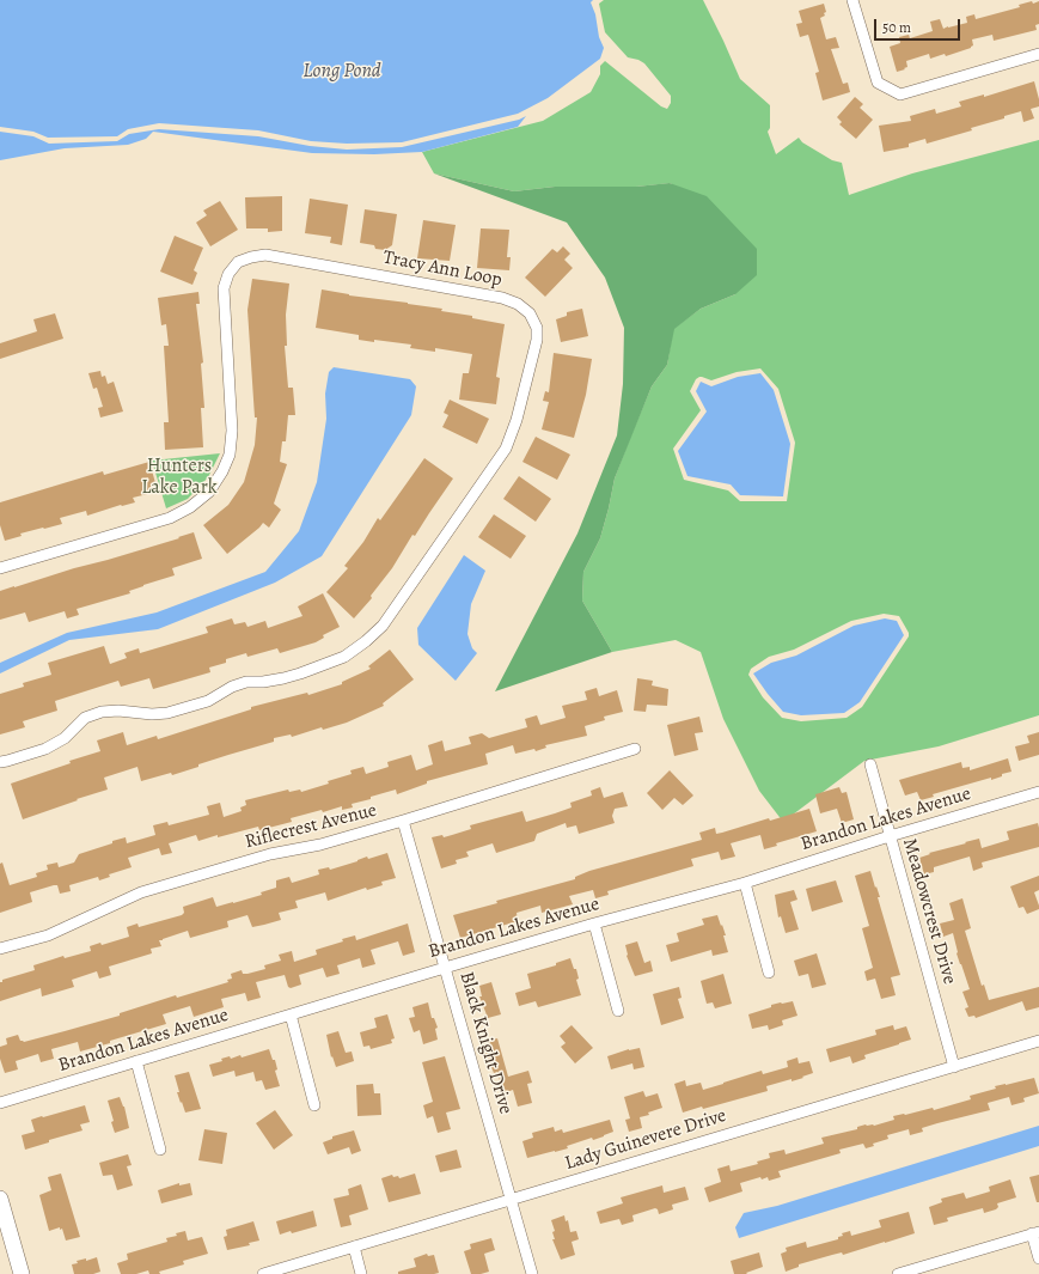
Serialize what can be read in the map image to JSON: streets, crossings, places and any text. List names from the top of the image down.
{
  "streets": {
    "street": [
      "Tracy Ann Loop",
      "Brandon Lakes Avenue",
      "Riflecrest Avenue",
      "Meadowcrest Drive",
      "Black Knight Drive",
      "Lady Guinevere Drive"
    ]
  },
  "crossings": [
    ["Brandon Lakes Avenue", "Meadowcrest Drive"],
    ["Brandon Lakes Avenue", "Black Knight Drive"],
    ["Riflecrest Avenue", "Black Knight Drive"],
    ["Meadowcrest Drive", "Lady Guinevere Drive"],
    ["Black Knight Drive", "Lady Guinevere Drive"]
  ],
  "water": ["Long Pond"],
  "parks": ["Hunters Lake Park"],
  "scale_bar": "50 m"
}
